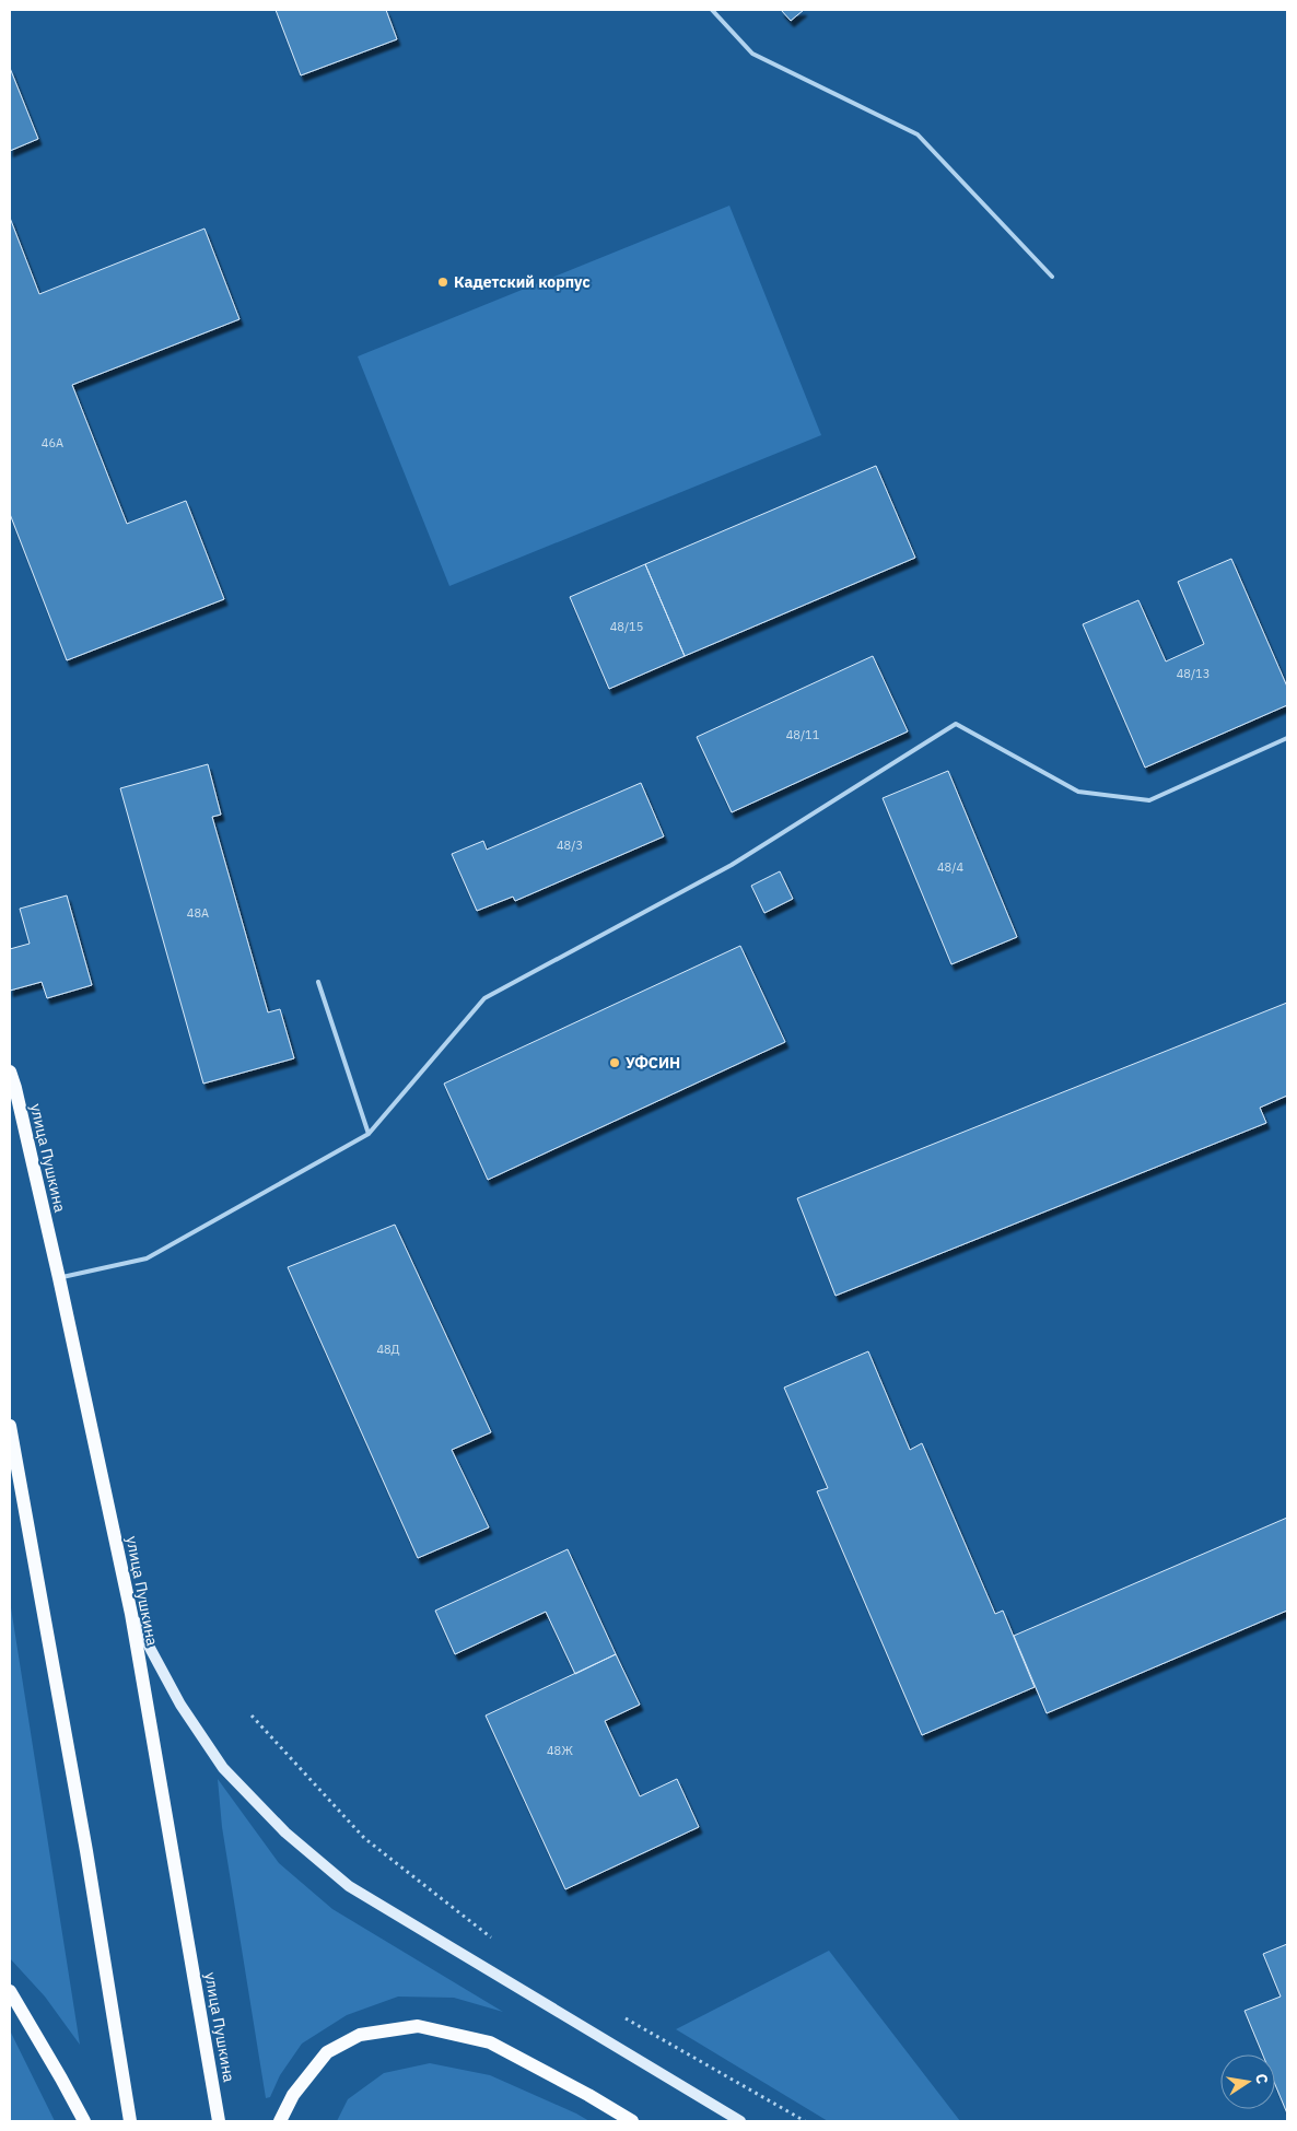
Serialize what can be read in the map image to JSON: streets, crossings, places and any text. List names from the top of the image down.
{
  "streets": {
    "main road": ["улица Пушкина"]
  },
  "places": ["Кадетский корпус", "УФСИН"],
  "house_numbers": [
    "46А",
    "48/15",
    "48/13",
    "48/11",
    "48/3",
    "48/4",
    "48А",
    "48Д",
    "48Ж"
  ],
  "north": "right"
}
